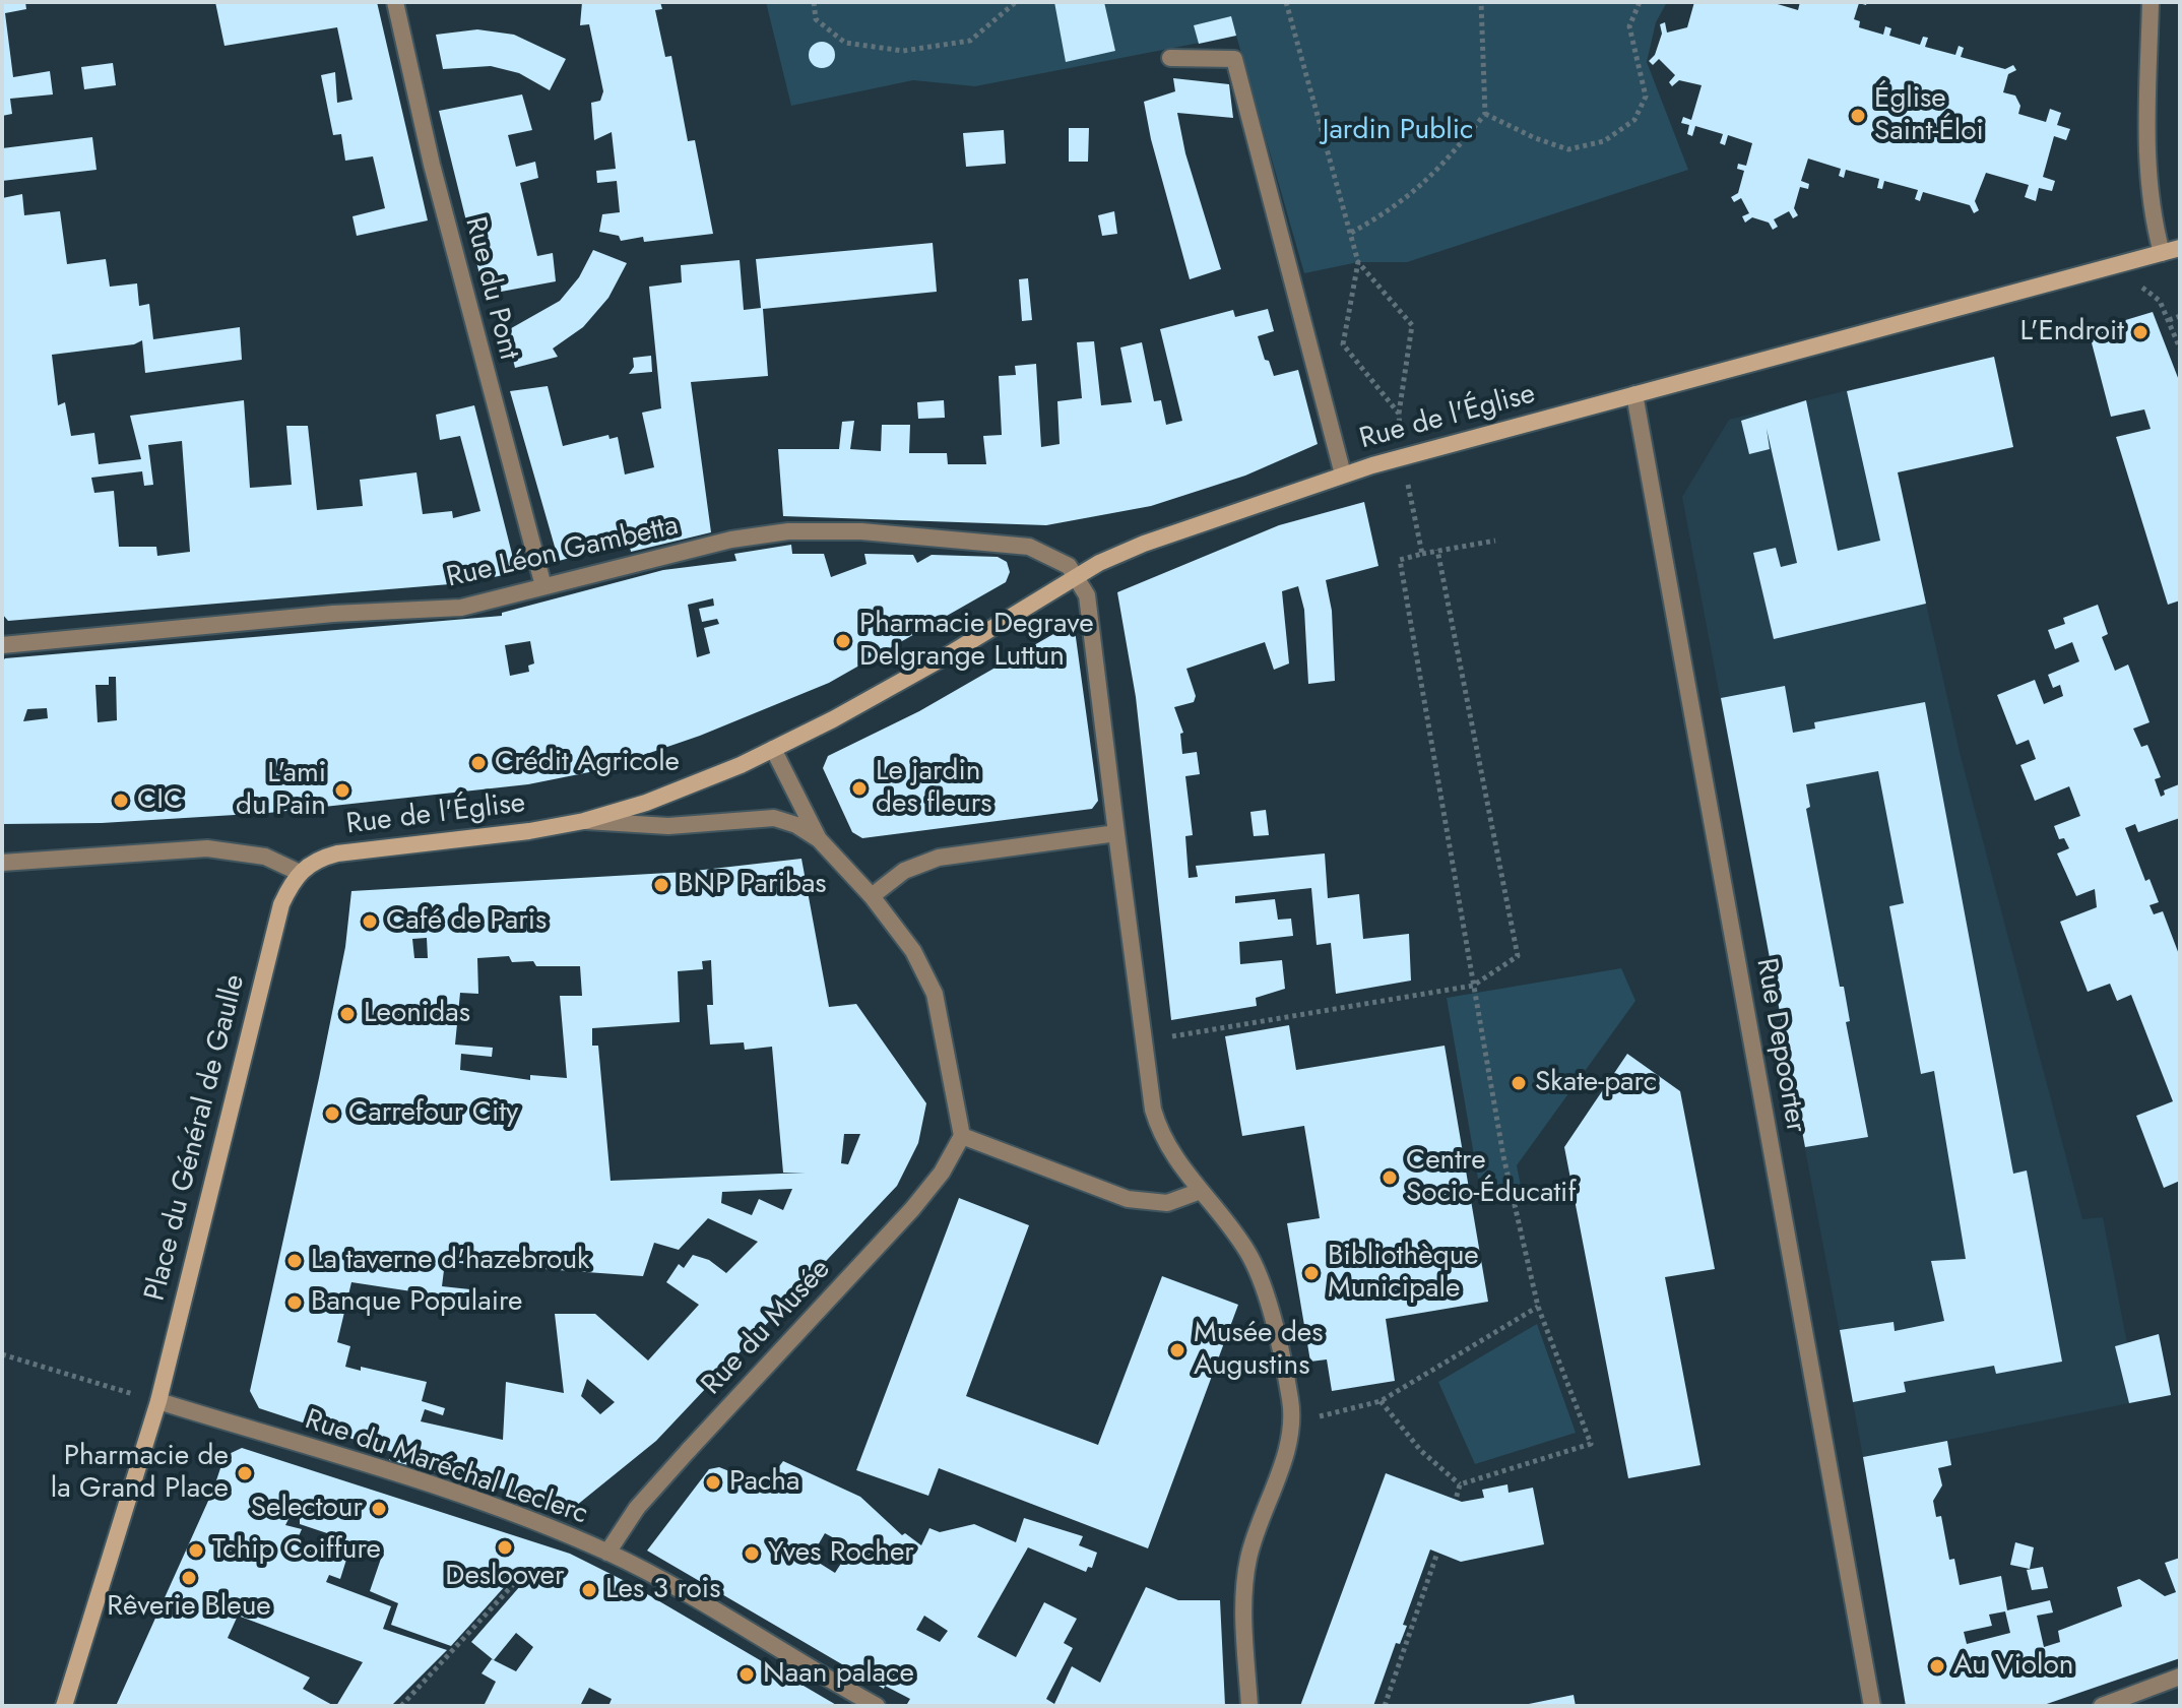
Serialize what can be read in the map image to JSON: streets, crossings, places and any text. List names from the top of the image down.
{
  "streets": {
    "main road": ["Rue de l'Église", "Place du Général de Gaulle"],
    "street": [
      "Rue du Pont",
      "Rue Léon Gambetta",
      "Rue Depoorter",
      "Rue du Musée",
      "Rue du Maréchal Leclerc"
    ]
  },
  "crossings": [
    ["Rue du Pont", "Rue Léon Gambetta"],
    ["Rue de l'Église", "Rue Léon Gambetta"],
    ["Rue de l'Église", "Rue Depoorter"],
    ["Rue de l'Église", "Place du Général de Gaulle"],
    ["Rue de l'Église", "Rue du Musée"],
    ["Place du Général de Gaulle", "Rue du Maréchal Leclerc"],
    ["Rue du Musée", "Rue du Maréchal Leclerc"]
  ],
  "parks": ["Jardin Public"],
  "places": [
    "Église Saint-Éloi",
    "L'Endroit",
    "Pharmacie Degrave Delgrange Luttun",
    "Crédit Agricole",
    "Le jardin des fleurs",
    "L'ami du Pain",
    "CIC",
    "BNP Paribas",
    "Café de Paris",
    "Leonidas",
    "Skate-parc",
    "Carrefour City",
    "Centre Socio-Éducatif",
    "La taverne d'hazebrouk",
    "Bibliothèque Municipale",
    "Banque Populaire",
    "Musée des Augustins",
    "Pharmacie de la Grand Place",
    "Pacha",
    "Selectour",
    "Desloover",
    "Tchip Coiffure",
    "Yves Rocher",
    "Rêverie Bleue",
    "Les 3 rois",
    "Au Violon",
    "Naan palace"
  ]
}
